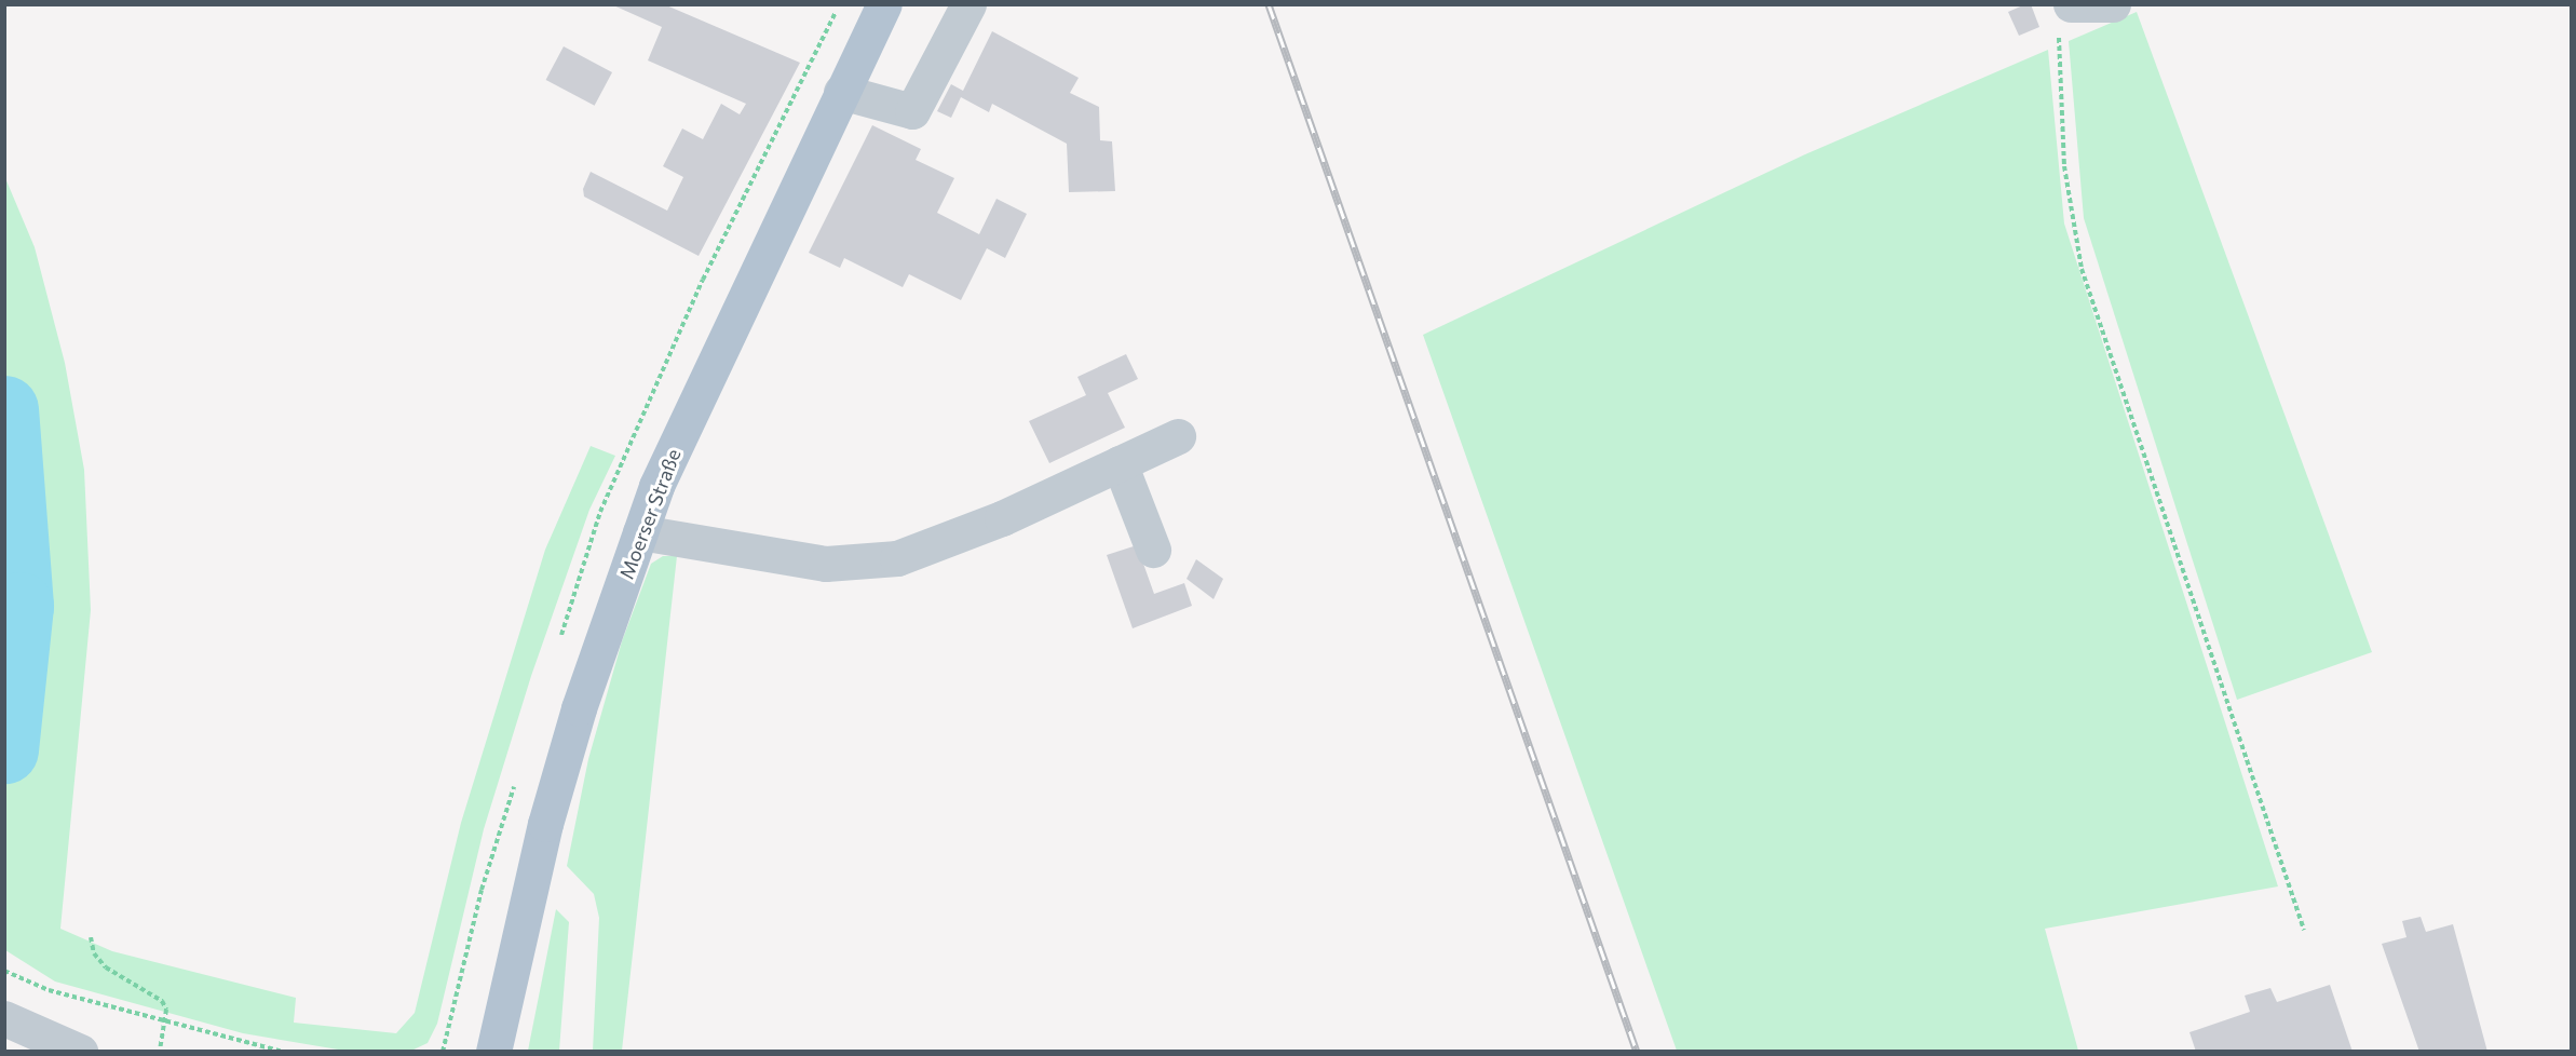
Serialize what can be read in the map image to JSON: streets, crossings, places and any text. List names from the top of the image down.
{
  "streets": {
    "main road": ["Moerser Straße"]
  }
}
